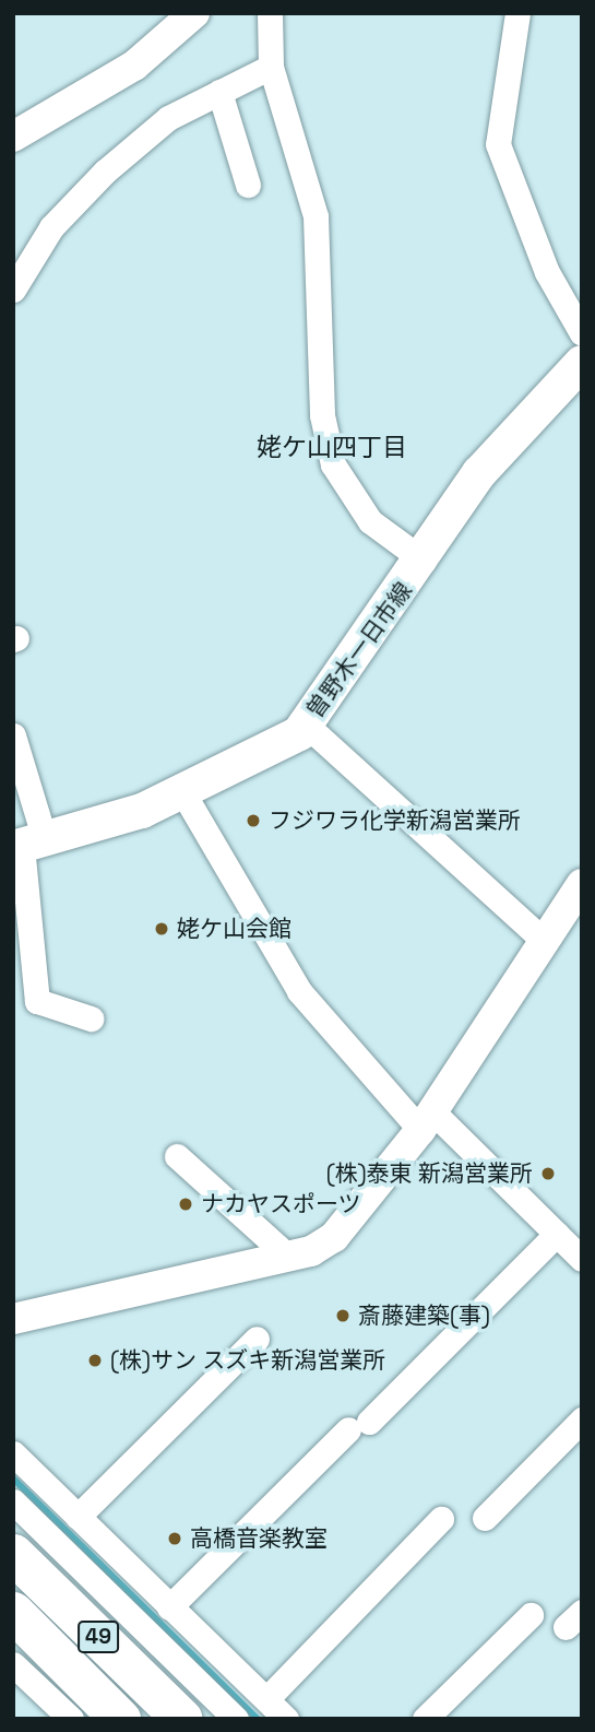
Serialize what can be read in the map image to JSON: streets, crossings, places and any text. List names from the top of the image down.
{
  "streets": {
    "highway": ["49"],
    "main road": ["曽野木一日市線"]
  },
  "districts": ["姥ケ山四丁目"],
  "places": [
    "フジワラ化学新潟営業所",
    "姥ケ山会館",
    "(株)泰東 新潟営業所",
    "ナカヤスポーツ",
    "斎藤建築(事)",
    "(株)サン スズキ新潟営業所",
    "高橋音楽教室"
  ]
}
